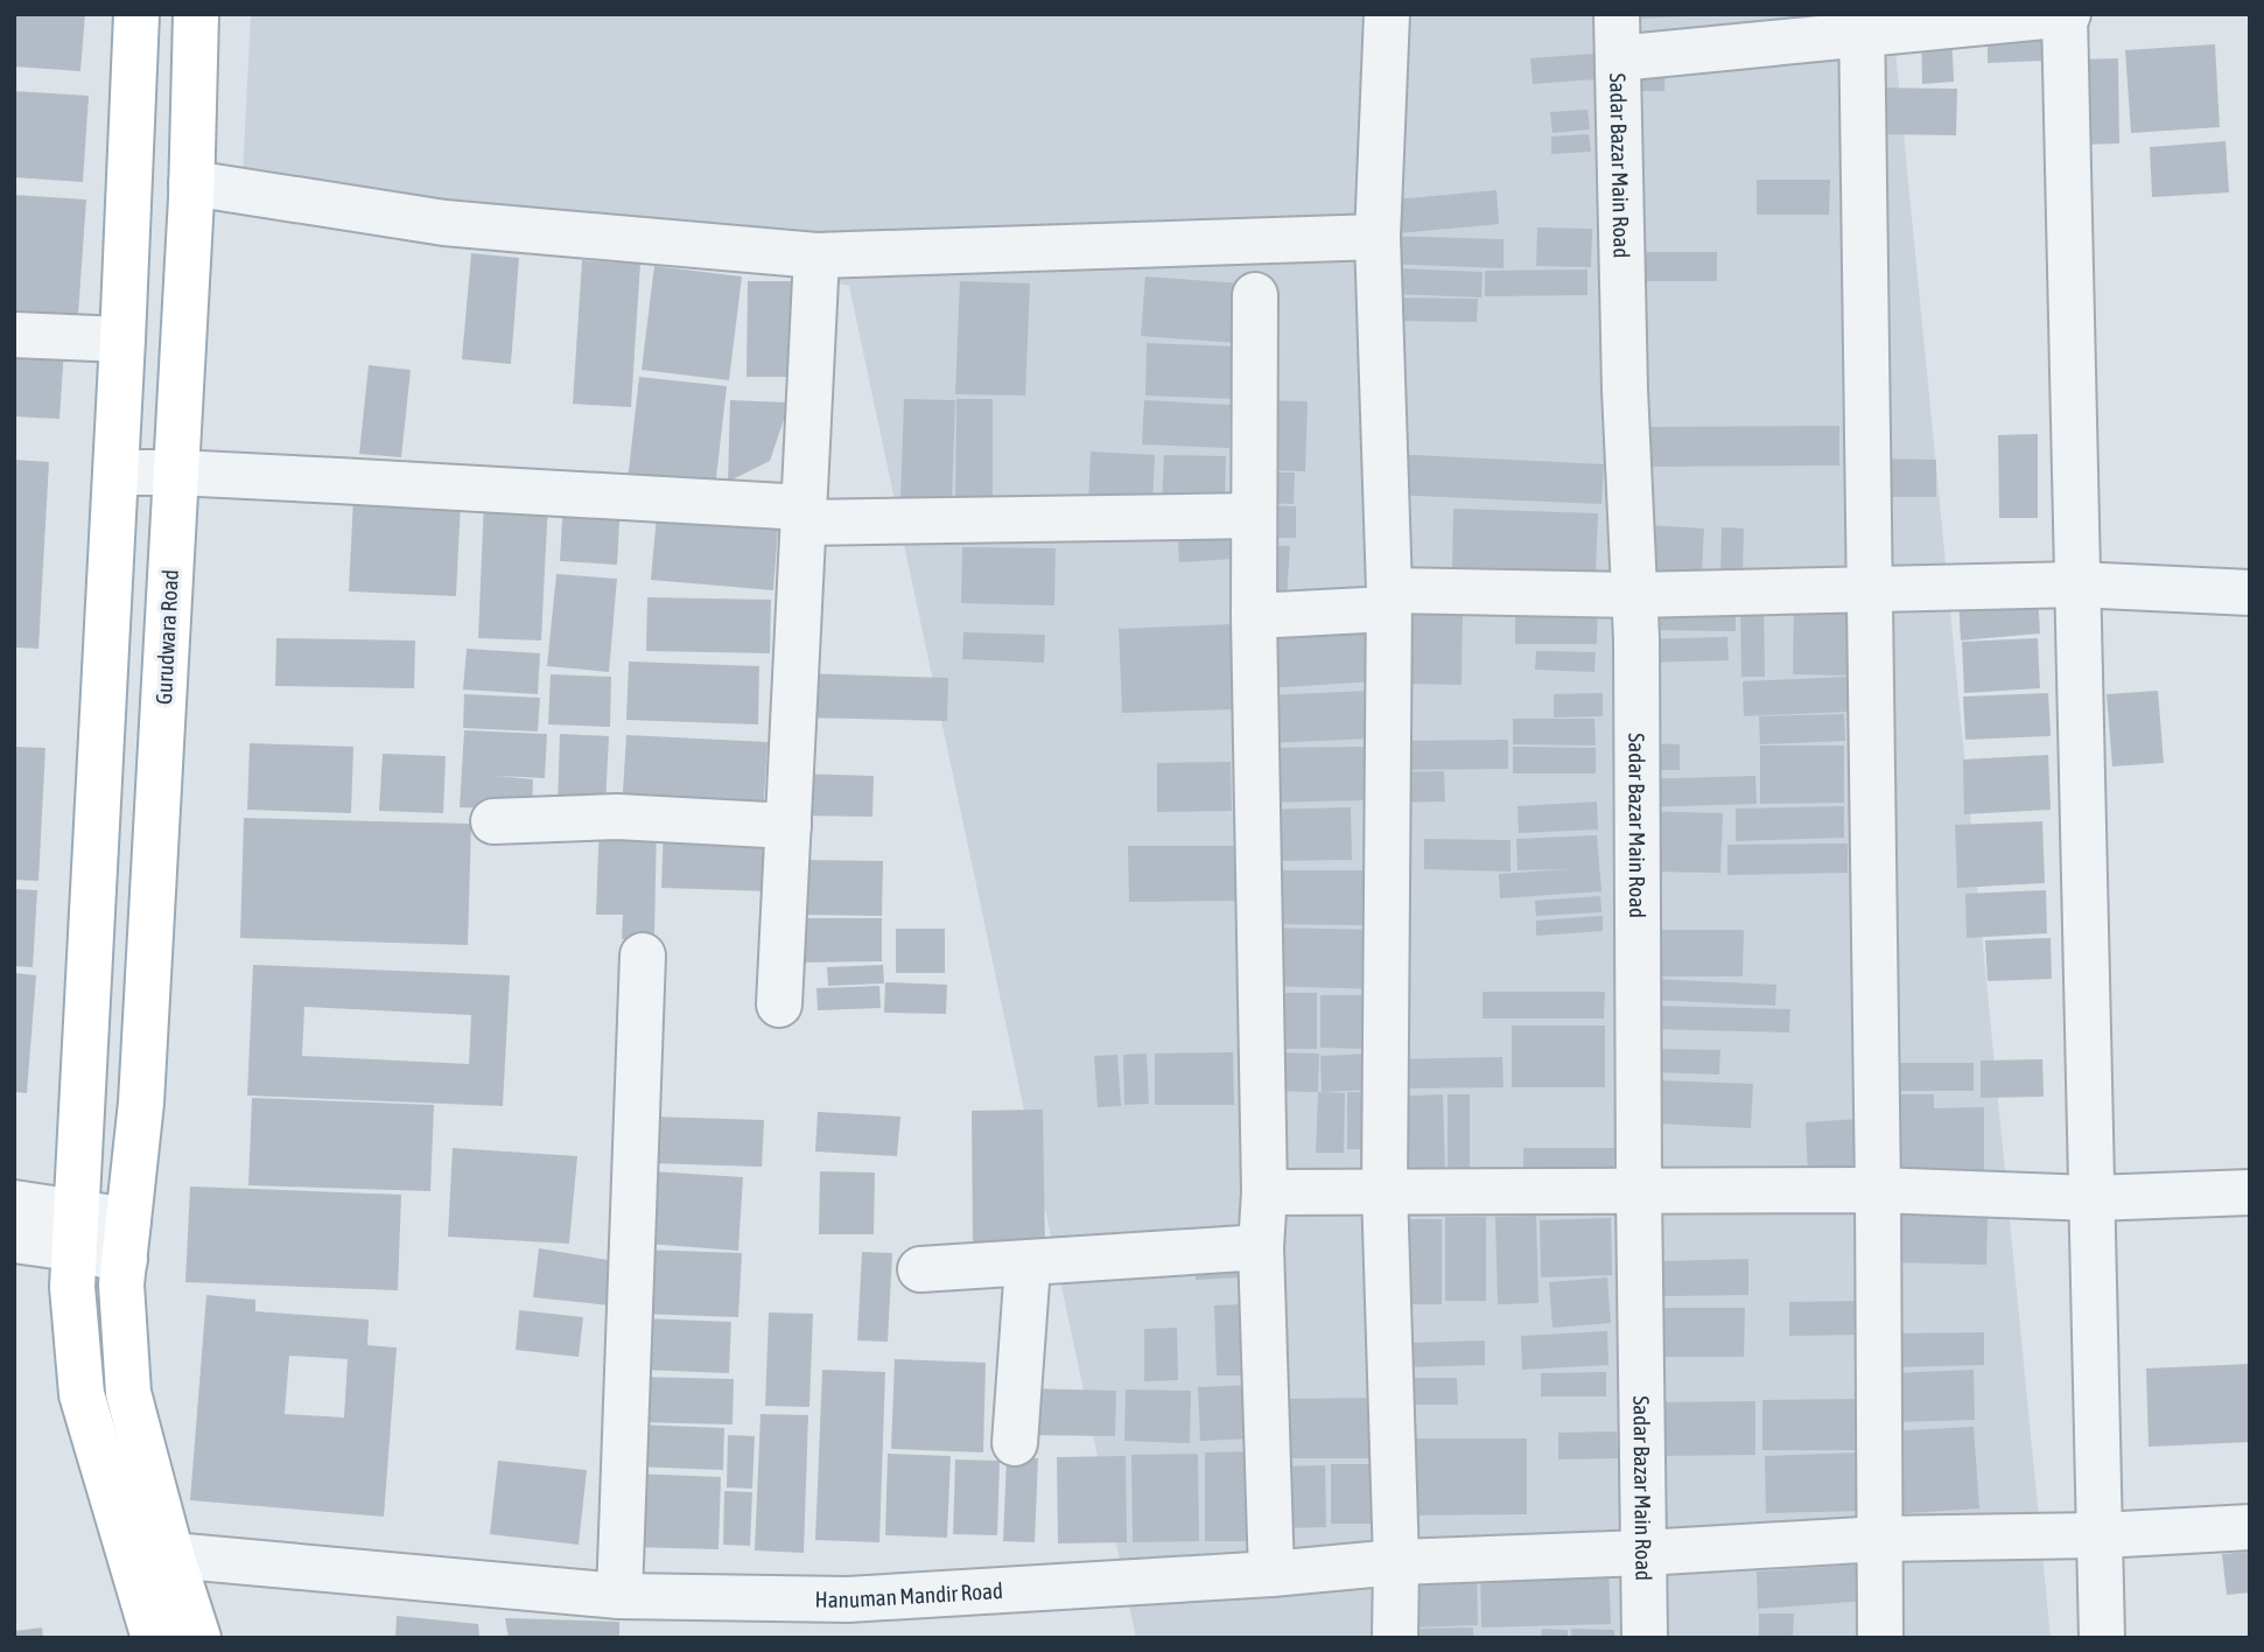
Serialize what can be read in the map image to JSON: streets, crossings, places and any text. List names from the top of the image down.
{
  "streets": {
    "main road": ["Gurudwara Road"],
    "street": ["Sadar Bazar Main Road", "Hanuman Mandir Road"]
  },
  "crossings": [
    ["Sadar Bazar Main Road", "Hanuman Mandir Road"],
    ["Gurudwara Road", "Hanuman Mandir Road"]
  ]
}
